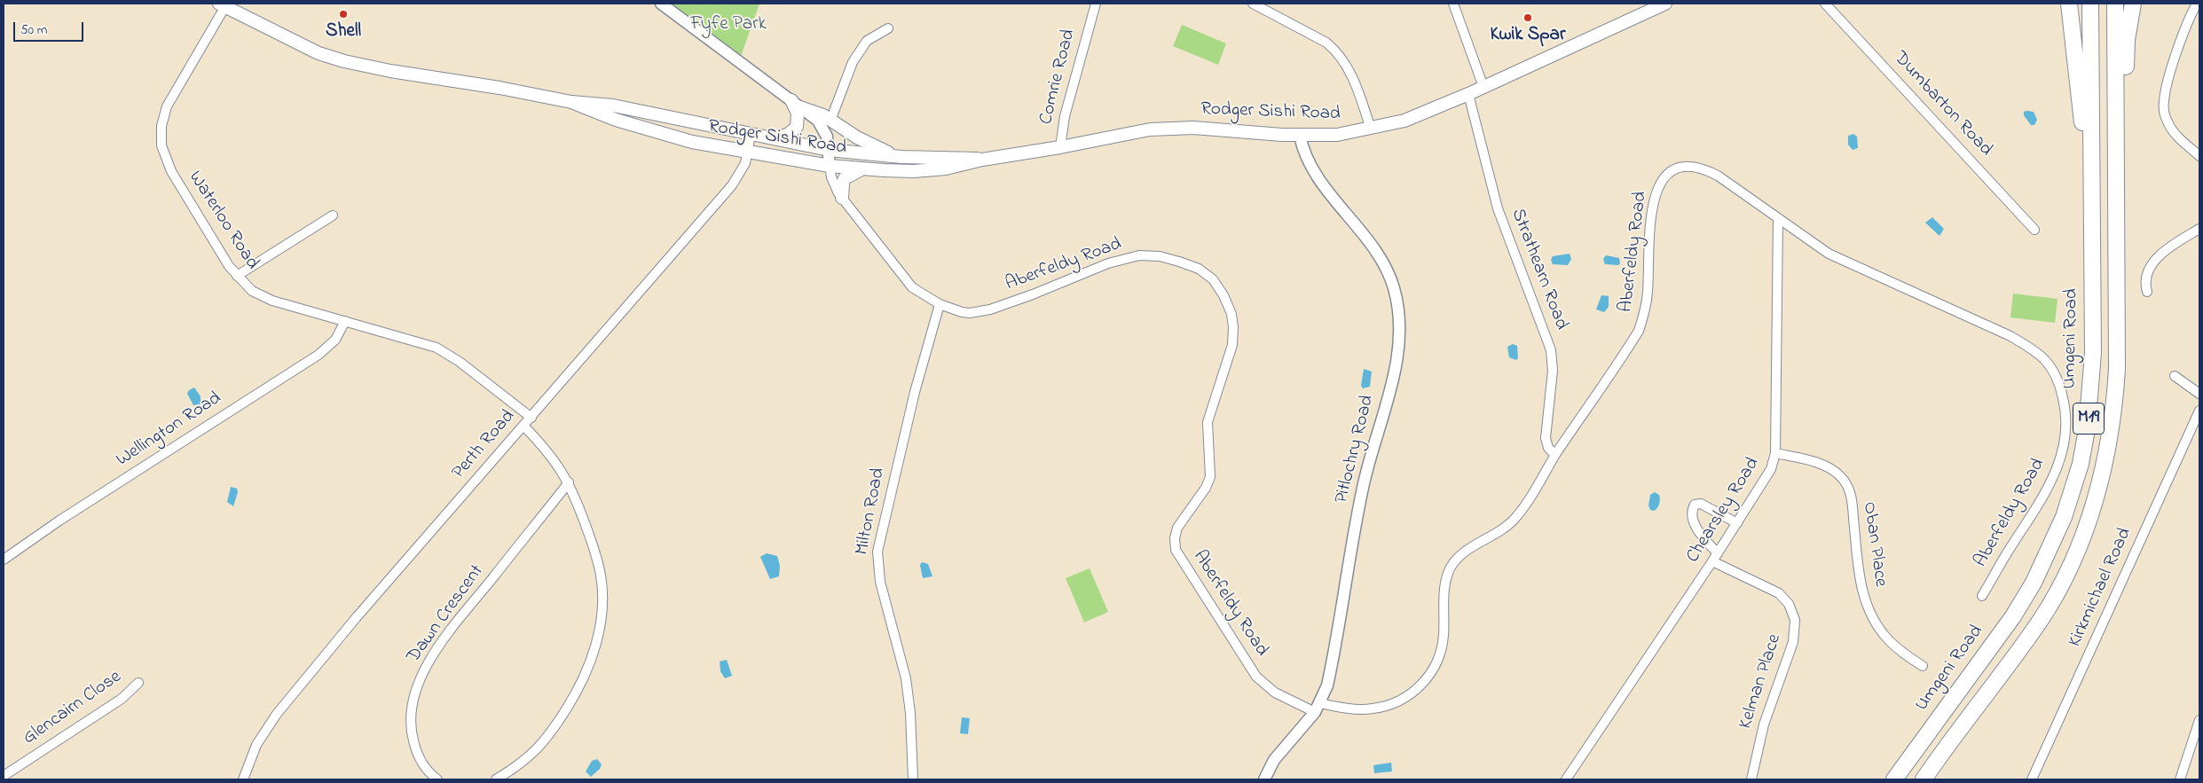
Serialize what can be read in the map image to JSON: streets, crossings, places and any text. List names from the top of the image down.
{
  "streets": {
    "highway": ["Umgeni Road", "M19"],
    "main road": ["Rodger Sishi Road"],
    "street": [
      "Comrie Road",
      "Dumbarton Road",
      "Waterloo Road",
      "Aberfeldy Road",
      "Strathearn Road",
      "Wellington Road",
      "Perth Road",
      "Pitlochry Road",
      "Chearsley Road",
      "Milton Road",
      "Oban Place",
      "Kirkmichael Road",
      "Dawn Crescent",
      "Kelman Place",
      "Glencairn Close"
    ]
  },
  "crossings": [
    ["Comrie Road", "Rodger Sishi Road"],
    ["Rodger Sishi Road", "Waterloo Road"],
    ["Rodger Sishi Road", "Aberfeldy Road"],
    ["Rodger Sishi Road", "Strathearn Road"],
    ["Rodger Sishi Road", "Perth Road"],
    ["Rodger Sishi Road", "Pitlochry Road"],
    ["Waterloo Road", "Wellington Road"],
    ["Waterloo Road", "Perth Road"],
    ["Aberfeldy Road", "Strathearn Road"],
    ["Aberfeldy Road", "Pitlochry Road"],
    ["Aberfeldy Road", "Chearsley Road"],
    ["Aberfeldy Road", "Milton Road"],
    ["Chearsley Road", "Oban Place"],
    ["Chearsley Road", "Kelman Place"]
  ],
  "parks": ["Fyfe Park"],
  "places": ["Shell", "Kwik Spar"],
  "scale_bar": "50 m"
}
